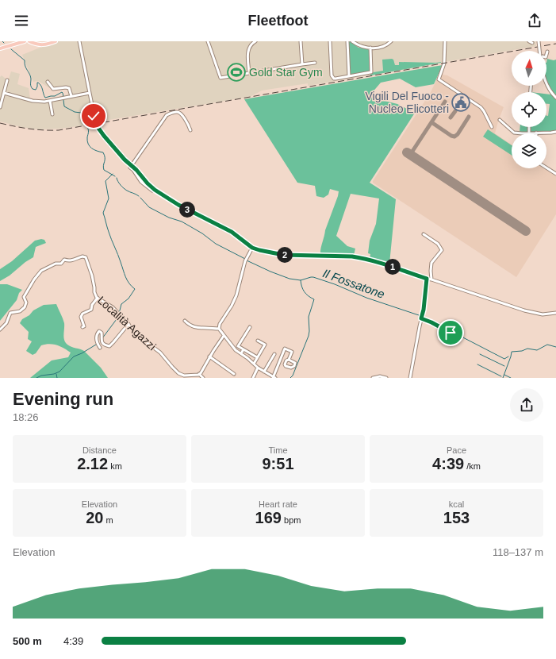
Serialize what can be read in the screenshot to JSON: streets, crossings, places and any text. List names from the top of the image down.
{
  "streets": {
    "street": ["Località Agazzi"]
  },
  "water": ["Il Fossatone"],
  "places": {
    "sports": ["Gold Star Gym"],
    "public building": ["Vigili Del Fuoco - Nucleo Elicotteri"]
  },
  "north": "top",
  "page": {
    "header": "Fleetfoot",
    "pins": ["3", "2", "1"],
    "heading": ["Evening run", "18:26"],
    "stats": [
      ["Distance", "2.12 km"],
      ["Time", "9:51"],
      ["Pace", "4:39 /km"],
      ["Elevation", "20 m"],
      ["Heart rate", "169 bpm"],
      ["kcal", "153"]
    ],
    "chart": ["Elevation", "118–137 m"],
    "list": [
      {
        "name": "500 m",
        "note": "4:39"
      }
    ]
  }
}
